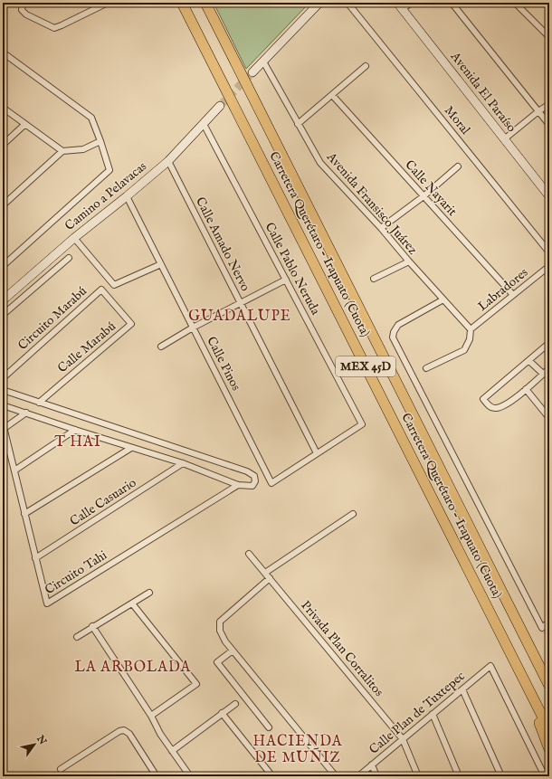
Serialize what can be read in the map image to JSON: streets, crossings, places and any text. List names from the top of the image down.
{
  "streets": {
    "highway": ["Carretera Querétaro - Irapuato (Cuota)", "MEX 45D"],
    "street": [
      "Avenida El Paraíso",
      "Moral",
      "Calle Nayarit",
      "Camino a Pelavacas",
      "Avenida Fransisco Juárez",
      "Calle Amado Nervo",
      "Calle Pablo Neruda",
      "Labradores",
      "Circuito Marabú",
      "Calle Marabú",
      "Calle Pinos",
      "Calle Casuario",
      "Circuito Tahi",
      "Privada Plan Corralitos",
      "Calle Plan de Tuxtepec"
    ]
  },
  "crossings": [
    ["Calle Nayarit", "Labradores"],
    ["Camino a Pelavacas", "Calle Amado Nervo"],
    ["Camino a Pelavacas", "Calle Pablo Neruda"],
    ["Camino a Pelavacas", "Calle Pinos"],
    ["Avenida Fransisco Juárez", "Labradores"],
    ["Calle Amado Nervo", "Calle Pablo Neruda"],
    ["Calle Amado Nervo", "Calle Pinos"],
    ["Calle Pablo Neruda", "Calle Pinos"],
    ["Circuito Marabú", "Calle Marabú"],
    ["Calle Marabú", "Circuito Tahi"],
    ["Calle Casuario", "Circuito Tahi"],
    ["Privada Plan Corralitos", "Calle Plan de Tuxtepec"]
  ],
  "districts": [
    "GUADALUPE",
    "T HAI",
    "LA ARBOLADA",
    "HACIENDA DE MUÑIZ"
  ],
  "north": "top right"
}
